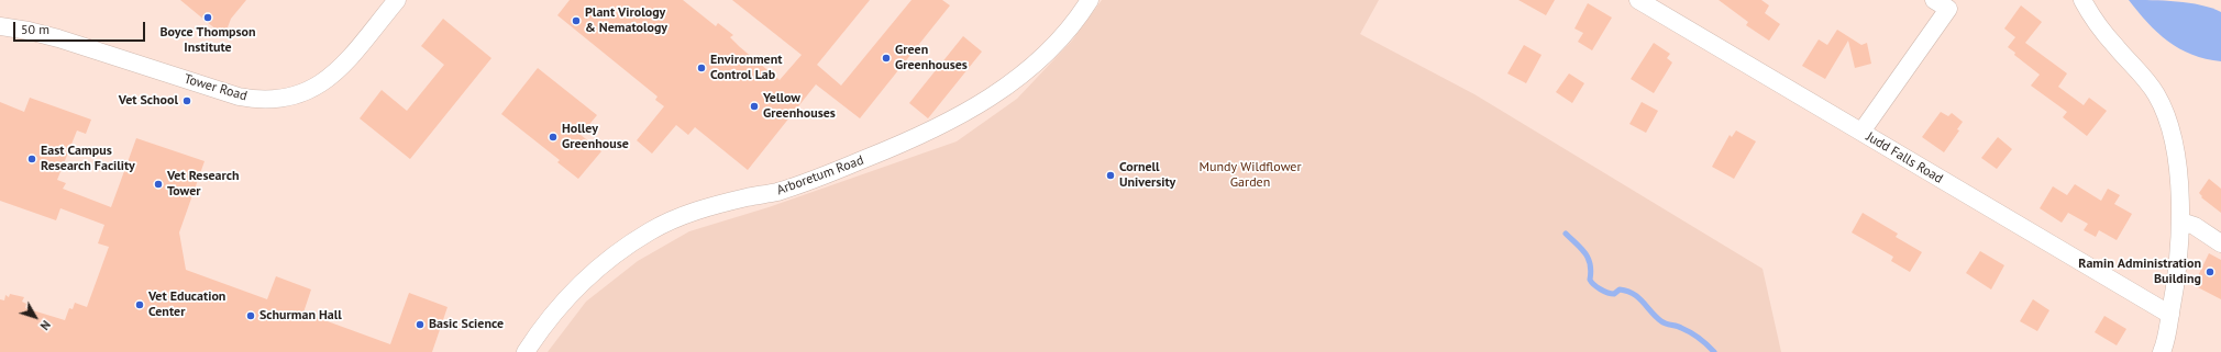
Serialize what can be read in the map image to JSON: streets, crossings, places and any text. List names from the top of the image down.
{
  "streets": {
    "street": ["Tower Road", "Judd Falls Road", "Arboretum Road"]
  },
  "parks": ["Mundy Wildflower Garden"],
  "places": [
    "Boyce Thompson Institute",
    "Plant Virology & Nematology",
    "Green Greenhouses",
    "Environment Control Lab",
    "Vet School",
    "Yellow Greenhouses",
    "Holley Greenhouse",
    "East Campus Research Facility",
    "Cornell University",
    "Vet Research Tower",
    "Ramin Administration Building",
    "Vet Education Center",
    "Schurman Hall",
    "Basic Science"
  ],
  "scale_bar": "50 m",
  "north": "bottom right"
}
